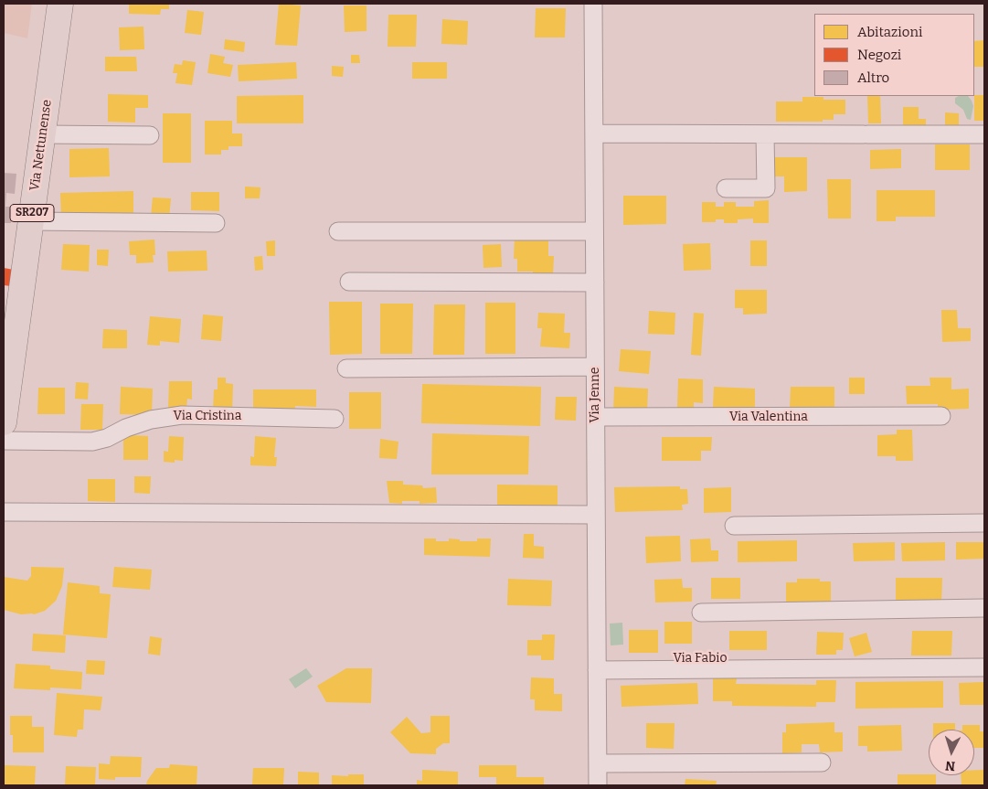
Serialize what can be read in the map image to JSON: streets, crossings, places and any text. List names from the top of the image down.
{
  "streets": {
    "main road": ["Via Nettunense", "SR207"],
    "street": [
      "Via Jenne",
      "Via Cristina",
      "Via Valentina",
      "Via Fabio"
    ]
  },
  "crossings": [
    ["Via Jenne", "Via Valentina"],
    ["Via Jenne", "Via Fabio"]
  ],
  "legend": ["Abitazioni", "Negozi", "Altro"],
  "north": "bottom"
}
